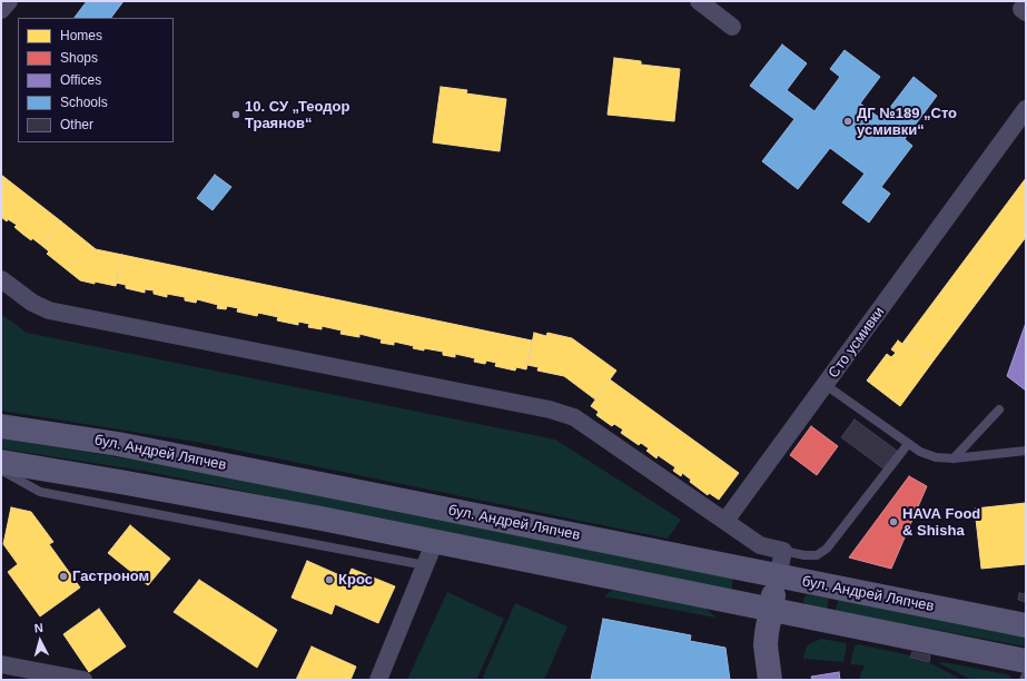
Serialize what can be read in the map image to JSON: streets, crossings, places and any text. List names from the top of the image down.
{
  "streets": {
    "main road": ["бул. Андрей Ляпчев"],
    "street": ["Сто усмивки"]
  },
  "places": [
    "10. СУ „Теодор Траянов“",
    "ДГ №189 „Сто усмивки“",
    "HAVA Food & Shisha",
    "Гастроном",
    "Крос"
  ],
  "legend": [
    "Homes",
    "Shops",
    "Offices",
    "Schools",
    "Other"
  ],
  "north": "top"
}
